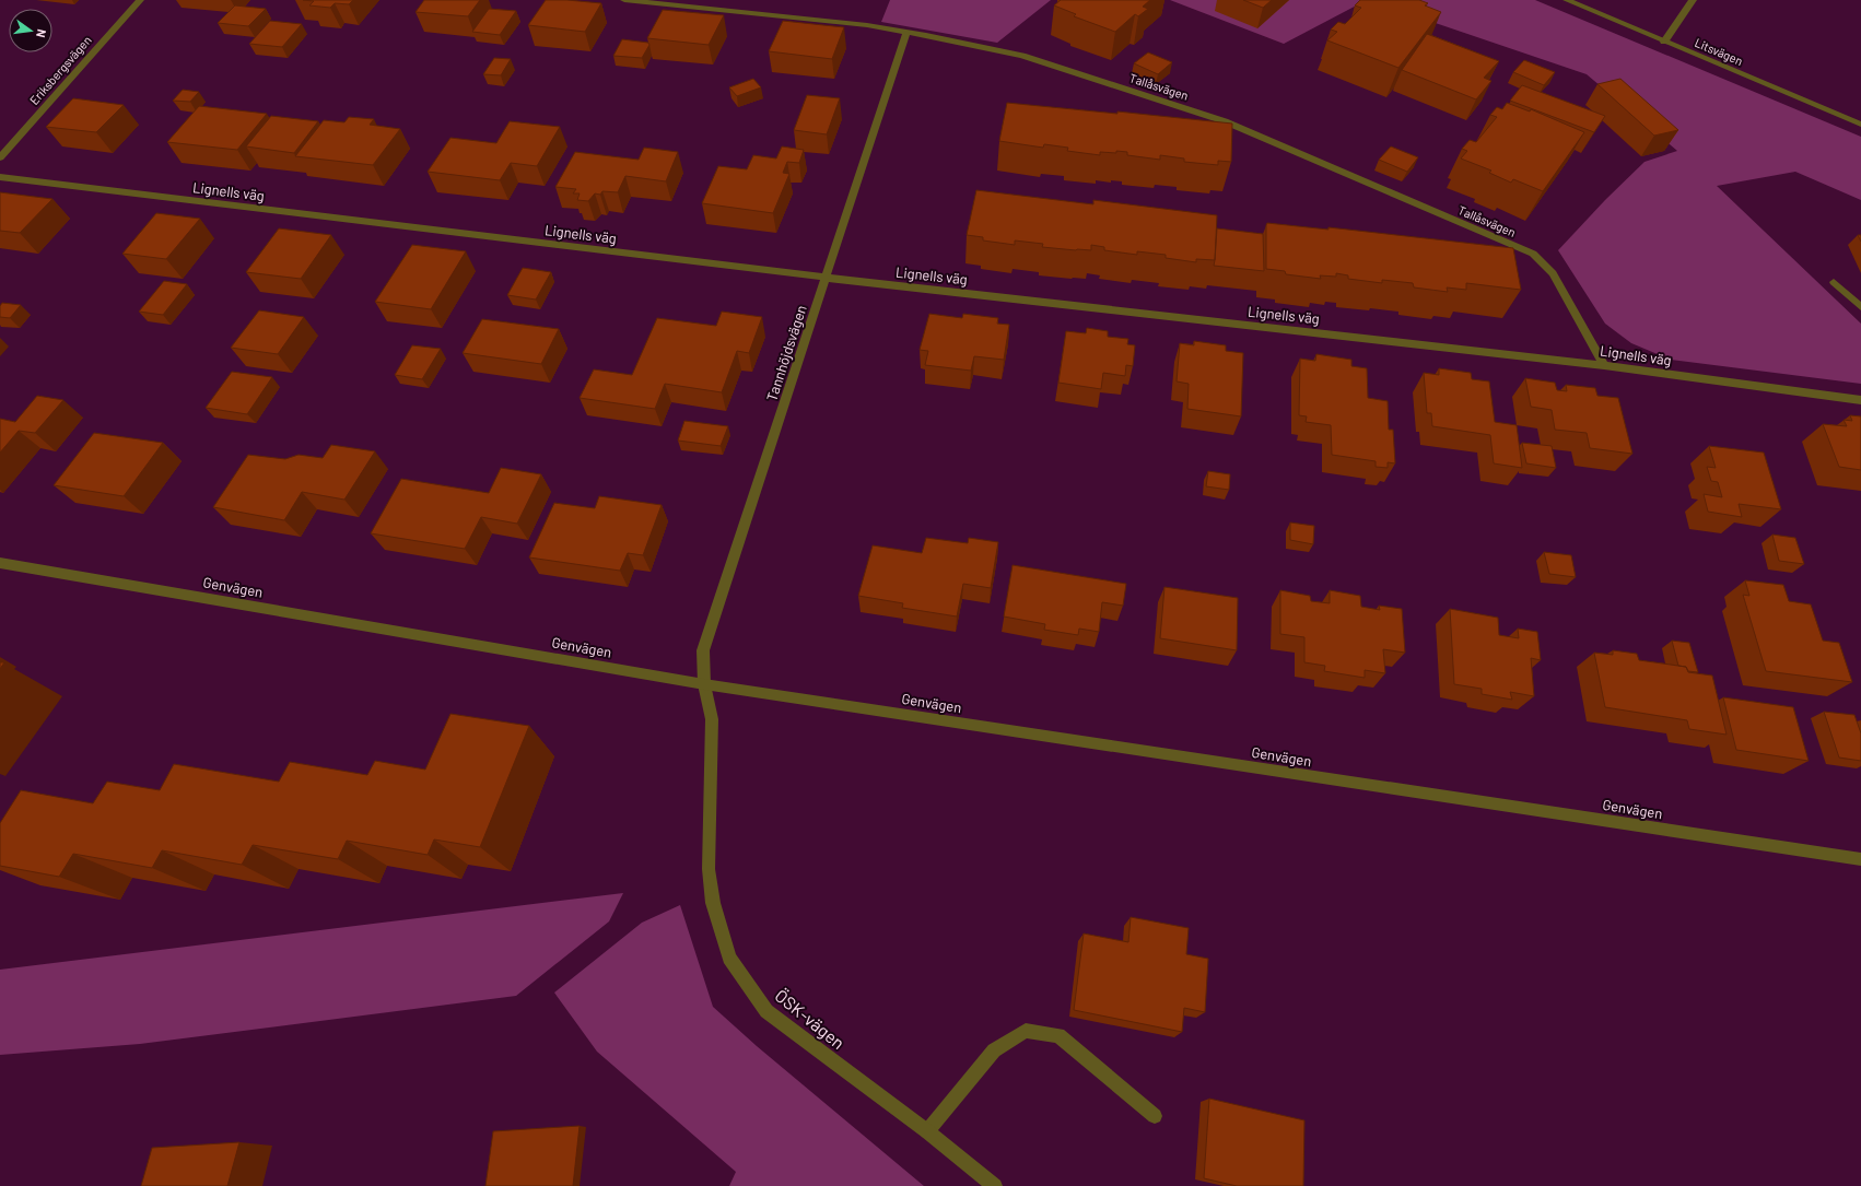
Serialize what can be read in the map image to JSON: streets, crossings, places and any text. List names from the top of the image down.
{
  "streets": {
    "street": [
      "Litsvägen",
      "Eriksbergsvägen",
      "Tallåsvägen",
      "Lignells väg",
      "Tannhöjdsvägen",
      "Genvägen",
      "ÖSK-vägen"
    ]
  },
  "crossings": [
    ["Tallåsvägen", "Lignells väg"],
    ["Tallåsvägen", "Tannhöjdsvägen"],
    ["Lignells väg", "Tannhöjdsvägen"],
    ["Tannhöjdsvägen", "Genvägen"],
    ["Tannhöjdsvägen", "ÖSK-vägen"],
    ["Genvägen", "ÖSK-vägen"]
  ],
  "north": "right"
}
